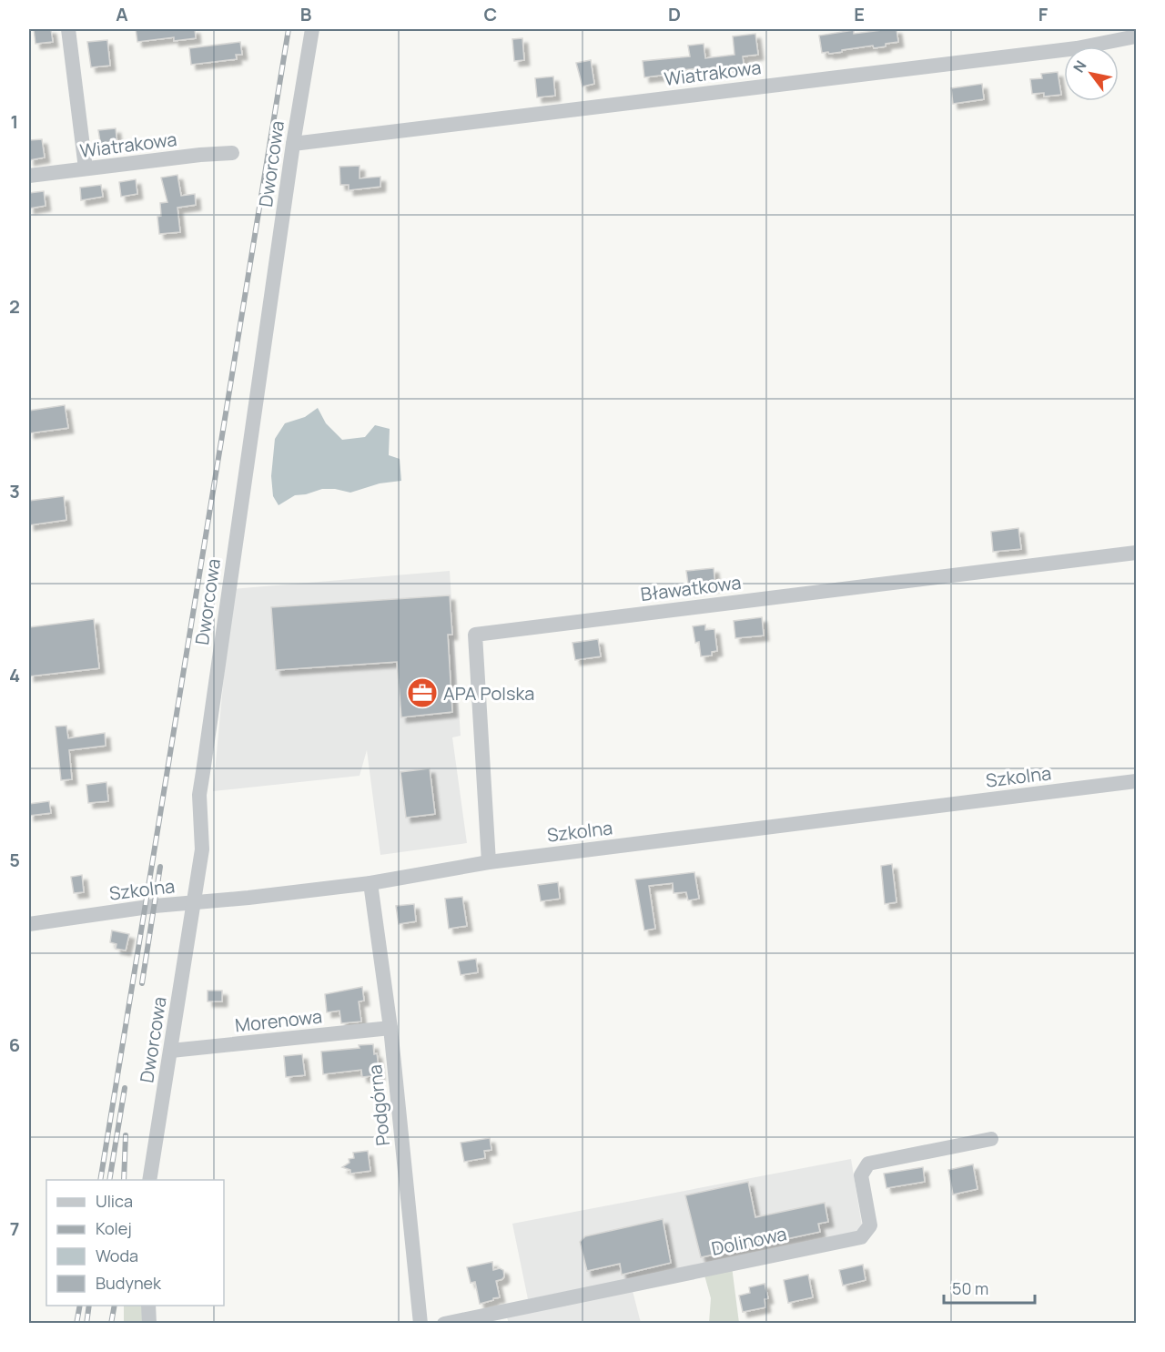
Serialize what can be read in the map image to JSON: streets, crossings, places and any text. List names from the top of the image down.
{
  "streets": {
    "street": [
      "Wiatrakowa",
      "Dworcowa",
      "Bławatkowa",
      "Szkolna",
      "Morenowa",
      "Podgórna",
      "Dolinowa"
    ]
  },
  "crossings": [
    ["Wiatrakowa", "Dworcowa"],
    ["Dworcowa", "Szkolna"],
    ["Dworcowa", "Morenowa"],
    ["Bławatkowa", "Szkolna"],
    ["Szkolna", "Podgórna"],
    ["Morenowa", "Podgórna"]
  ],
  "places": {
    "office": ["APA Polska"]
  },
  "legend": [
    "Ulica",
    "Kolej",
    "Woda",
    "Budynek"
  ],
  "scale_bar": "50 m",
  "north": "top left",
  "grid": {
    "columns": [
      "A",
      "B",
      "C",
      "D",
      "E",
      "F"
    ],
    "rows": [
      "1",
      "2",
      "3",
      "4",
      "5",
      "6",
      "7"
    ]
  }
}
